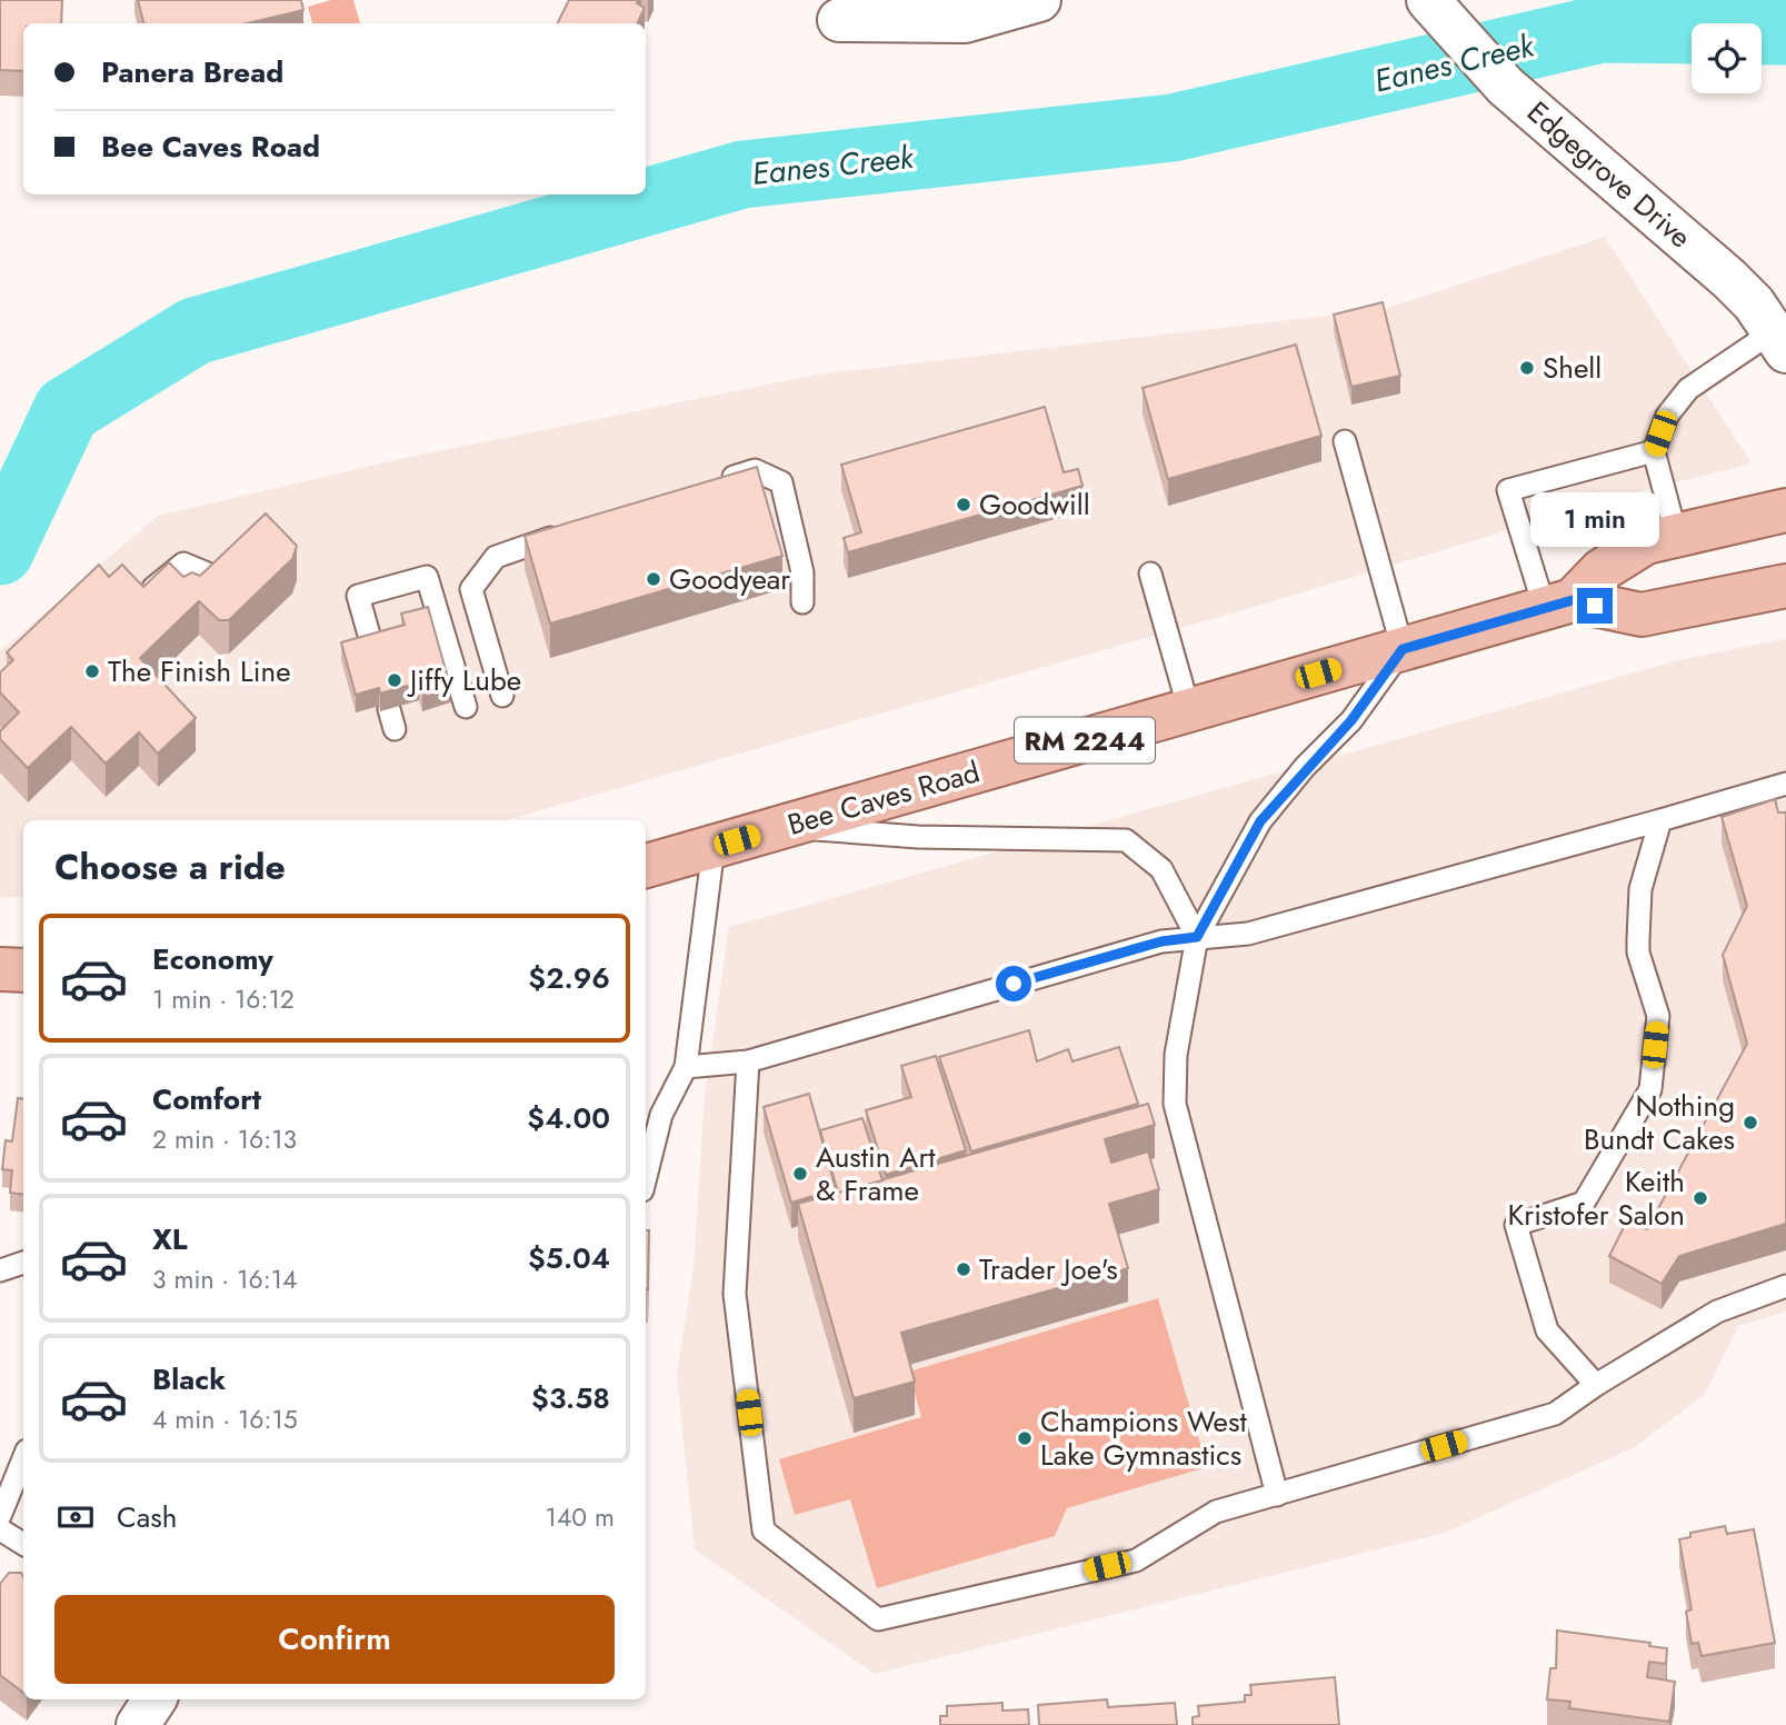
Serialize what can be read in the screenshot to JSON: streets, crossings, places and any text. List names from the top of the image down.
{
  "streets": {
    "main road": ["RM 2244", "Bee Caves Road"],
    "street": ["Edgegrove Drive"]
  },
  "water": ["Eanes Creek"],
  "places": [
    "Shell",
    "Goodwill",
    "Goodyear",
    "The Finish Line",
    "Jiffy Lube",
    "Nothing Bundt Cakes",
    "Austin Art & Frame",
    "Keith Kristofer Salon",
    "Trader Joe's",
    "Champions West Lake Gymnastics"
  ],
  "page": {
    "banner": ["Panera Bread", "Bee Caves Road"],
    "bubble": "1 min",
    "heading": "Choose a ride",
    "list": [
      {
        "name": "Economy",
        "note": "1 min · 16:12",
        "value": "$2.96"
      },
      {
        "name": "Comfort",
        "note": "2 min · 16:13",
        "value": "$4.00"
      },
      {
        "name": "XL",
        "note": "3 min · 16:14",
        "value": "$5.04"
      },
      {
        "name": "Black",
        "note": "4 min · 16:15",
        "value": "$3.58"
      }
    ],
    "pay": ["Cash", "140 m"],
    "buttons": "Confirm"
  }
}
